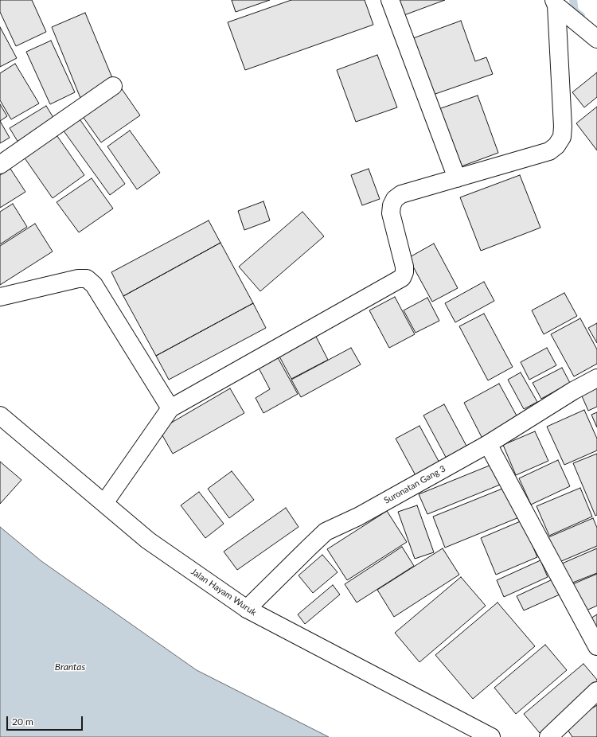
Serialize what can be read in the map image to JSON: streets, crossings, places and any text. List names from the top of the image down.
{
  "streets": {
    "street": ["Suronatan Gang 3", "Jalan Hayam Wuruk"]
  },
  "crossings": [
    ["Suronatan Gang 3", "Jalan Hayam Wuruk"]
  ],
  "water": ["Brantas"],
  "scale_bar": "20 m"
}
